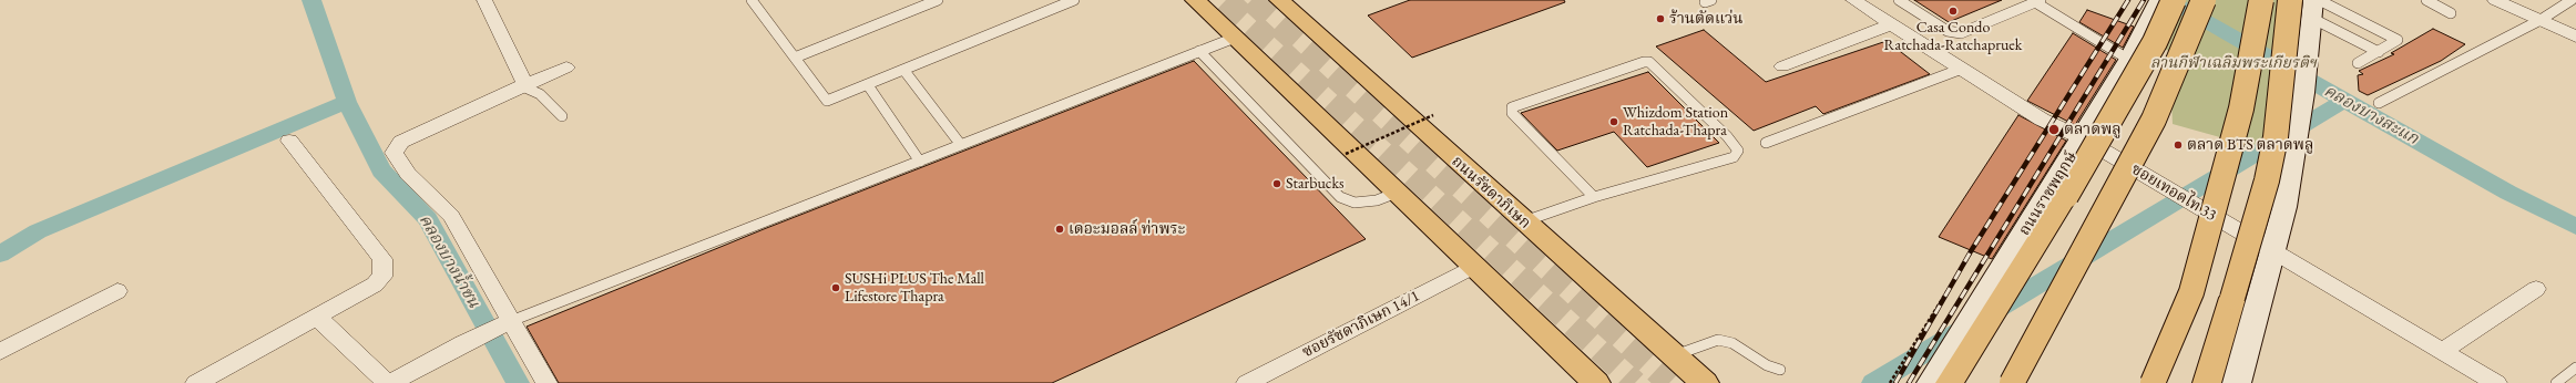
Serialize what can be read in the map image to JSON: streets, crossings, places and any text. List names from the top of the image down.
{
  "streets": {
    "main road": ["ถนนรัชดาภิเษก", "ถนนราชพฤกษ์"],
    "street": ["ซอยเทอดไท 33", "ซอยรัชดาภิเษก 14/1"]
  },
  "crossings": [
    ["ซอยเทอดไท 33", "ถนนราชพฤกษ์"]
  ],
  "water": ["คลองบางสะแก", "คลองบางน้ำชน"],
  "parks": ["ลานกีฬาเฉลิมพระเกียรติฯ"],
  "places": [
    "Casa Condo Ratchada-Ratchapruek",
    "ร้านตัดแว่น",
    "Whizdom Station Ratchada-Thapra",
    "ตลาดพลู",
    "ตลาด BTS ตลาดพลู",
    "Starbucks",
    "เดอะมอลล์ ท่าพระ",
    "SUSHi PLUS The Mall Lifestore Thapra"
  ]
}
